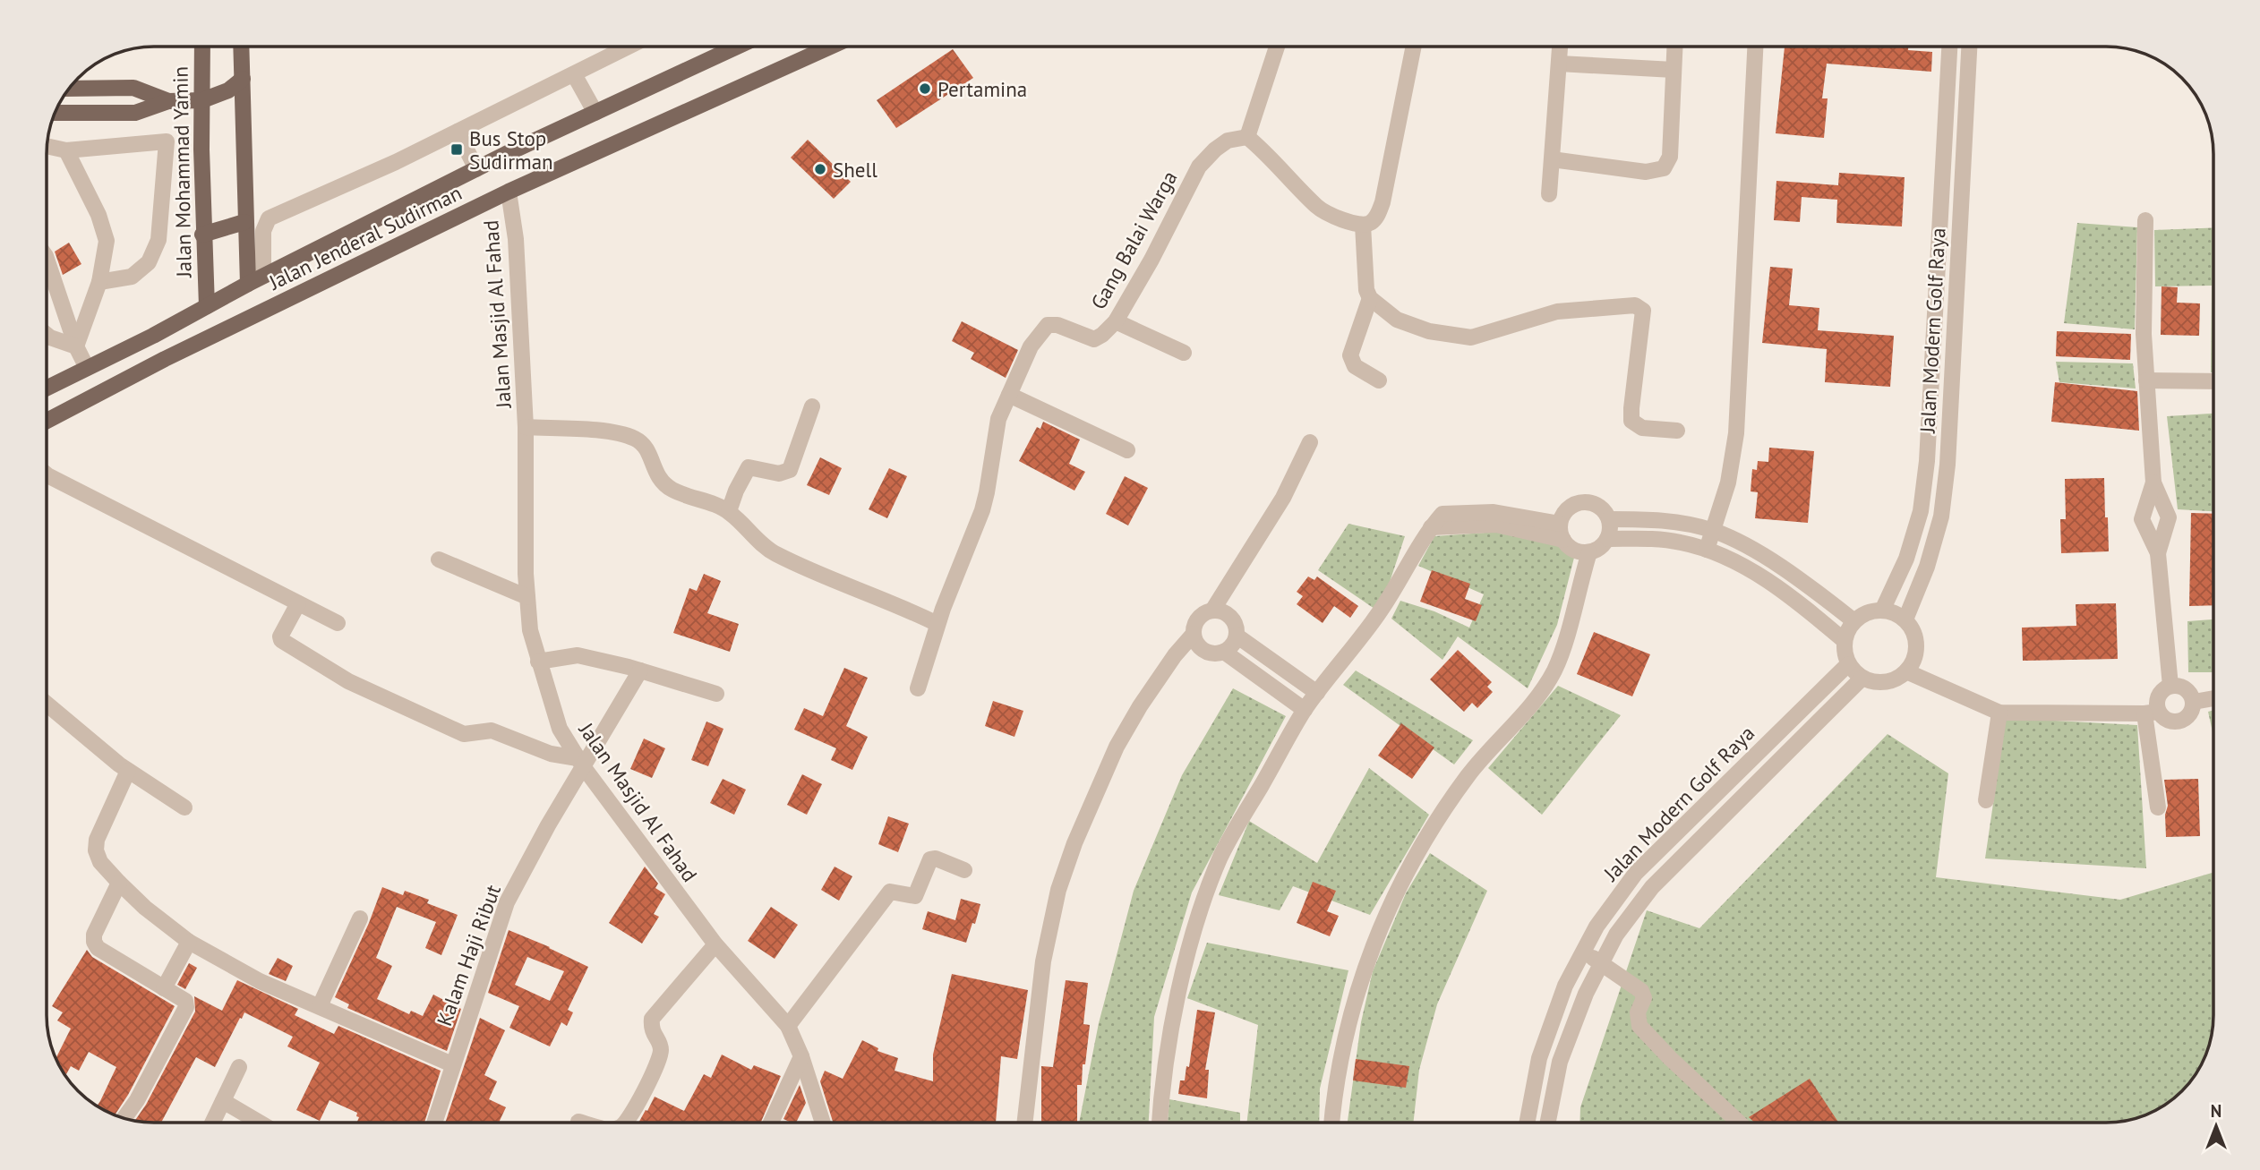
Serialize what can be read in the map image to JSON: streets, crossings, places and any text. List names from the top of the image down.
{
  "streets": {
    "main road": ["Jalan Mohammad Yamin", "Jalan Jenderal Sudirman"],
    "street": [
      "Gang Balai Warga",
      "Jalan Masjid Al Fahad",
      "Jalan Modern Golf Raya",
      "Kalam Haji Ribut"
    ]
  },
  "crossings": [
    ["Jalan Mohammad Yamin", "Jalan Jenderal Sudirman"],
    ["Jalan Jenderal Sudirman", "Jalan Masjid Al Fahad"],
    ["Jalan Masjid Al Fahad", "Kalam Haji Ribut"]
  ],
  "places": {
    "other": ["Pertamina", "Shell"],
    "transit": ["Bus Stop Sudirman"]
  },
  "north": "top"
}
